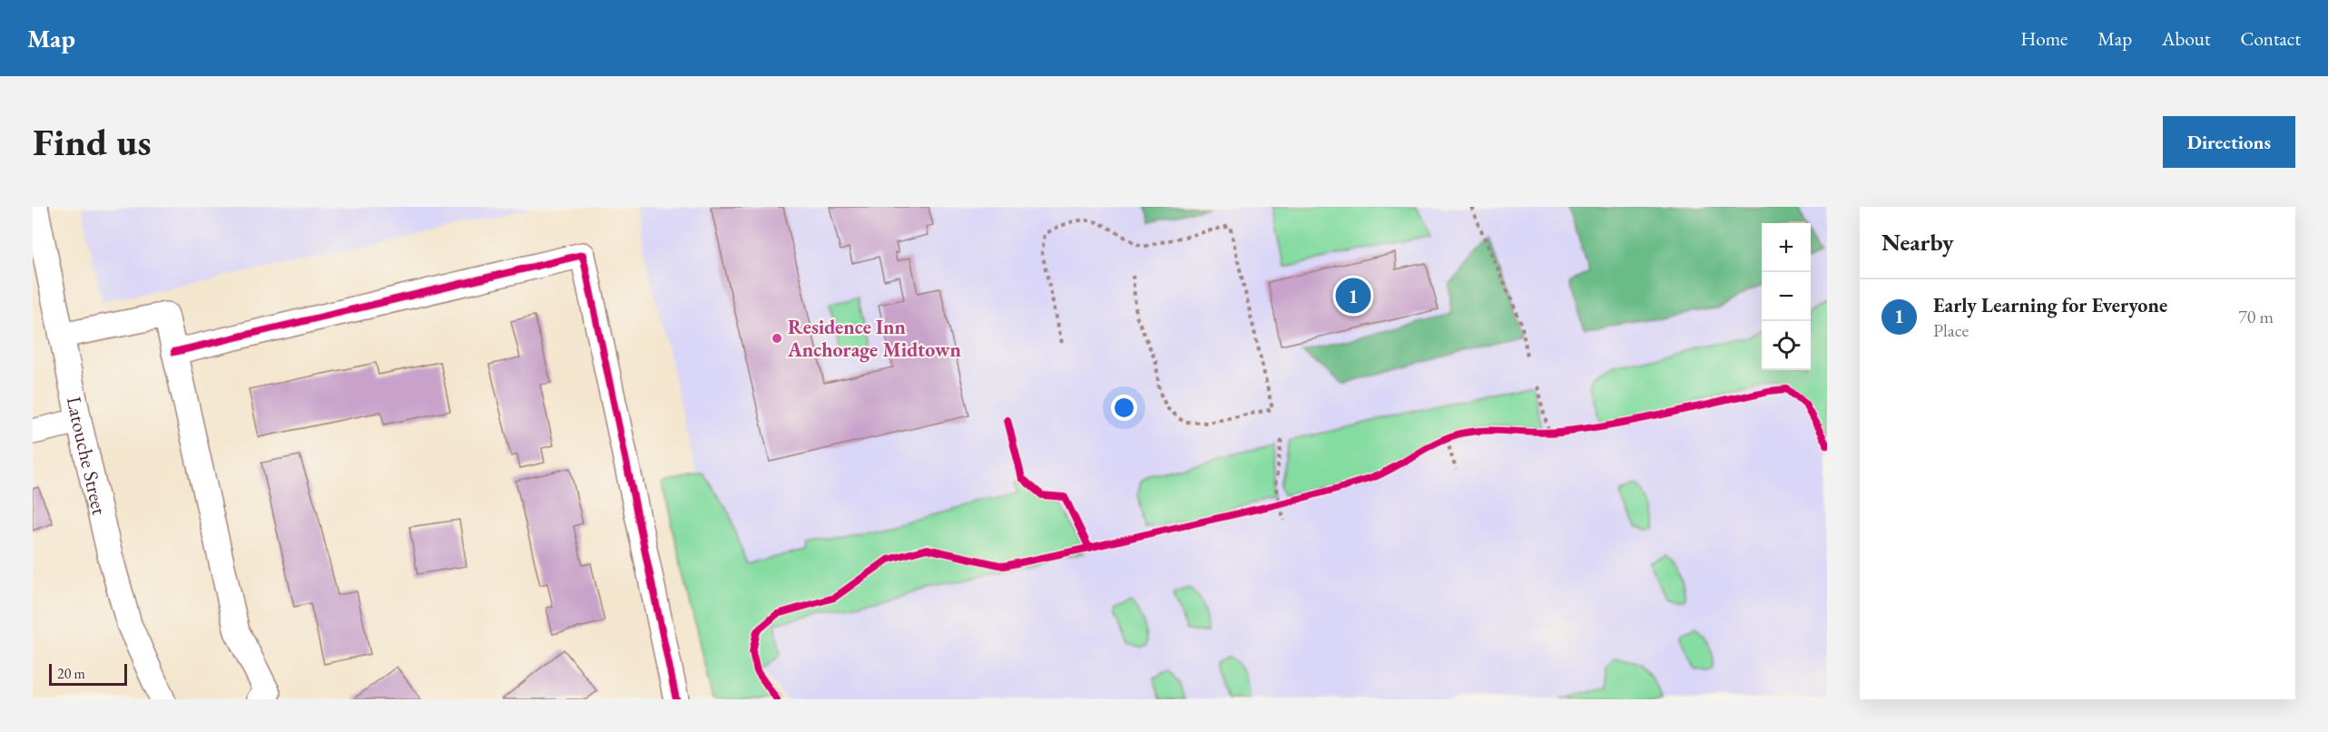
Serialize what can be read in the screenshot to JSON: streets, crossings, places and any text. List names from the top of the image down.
{
  "streets": {
    "street": ["Latouche Street"]
  },
  "places": ["Residence Inn Anchorage Midtown"],
  "scale_bar": "20 m",
  "page": {
    "header": "Map",
    "nav": [
      "Home",
      "Map",
      "About",
      "Contact"
    ],
    "buttons": "Directions",
    "title": "Find us",
    "heading": "Nearby",
    "map_buttons": ["+", "−"],
    "pins": "1",
    "list": [
      {
        "mark": "1",
        "name": "Early Learning for Everyone",
        "note": "Place",
        "value": "70 m"
      }
    ],
    "scale": "20 m"
  }
}
